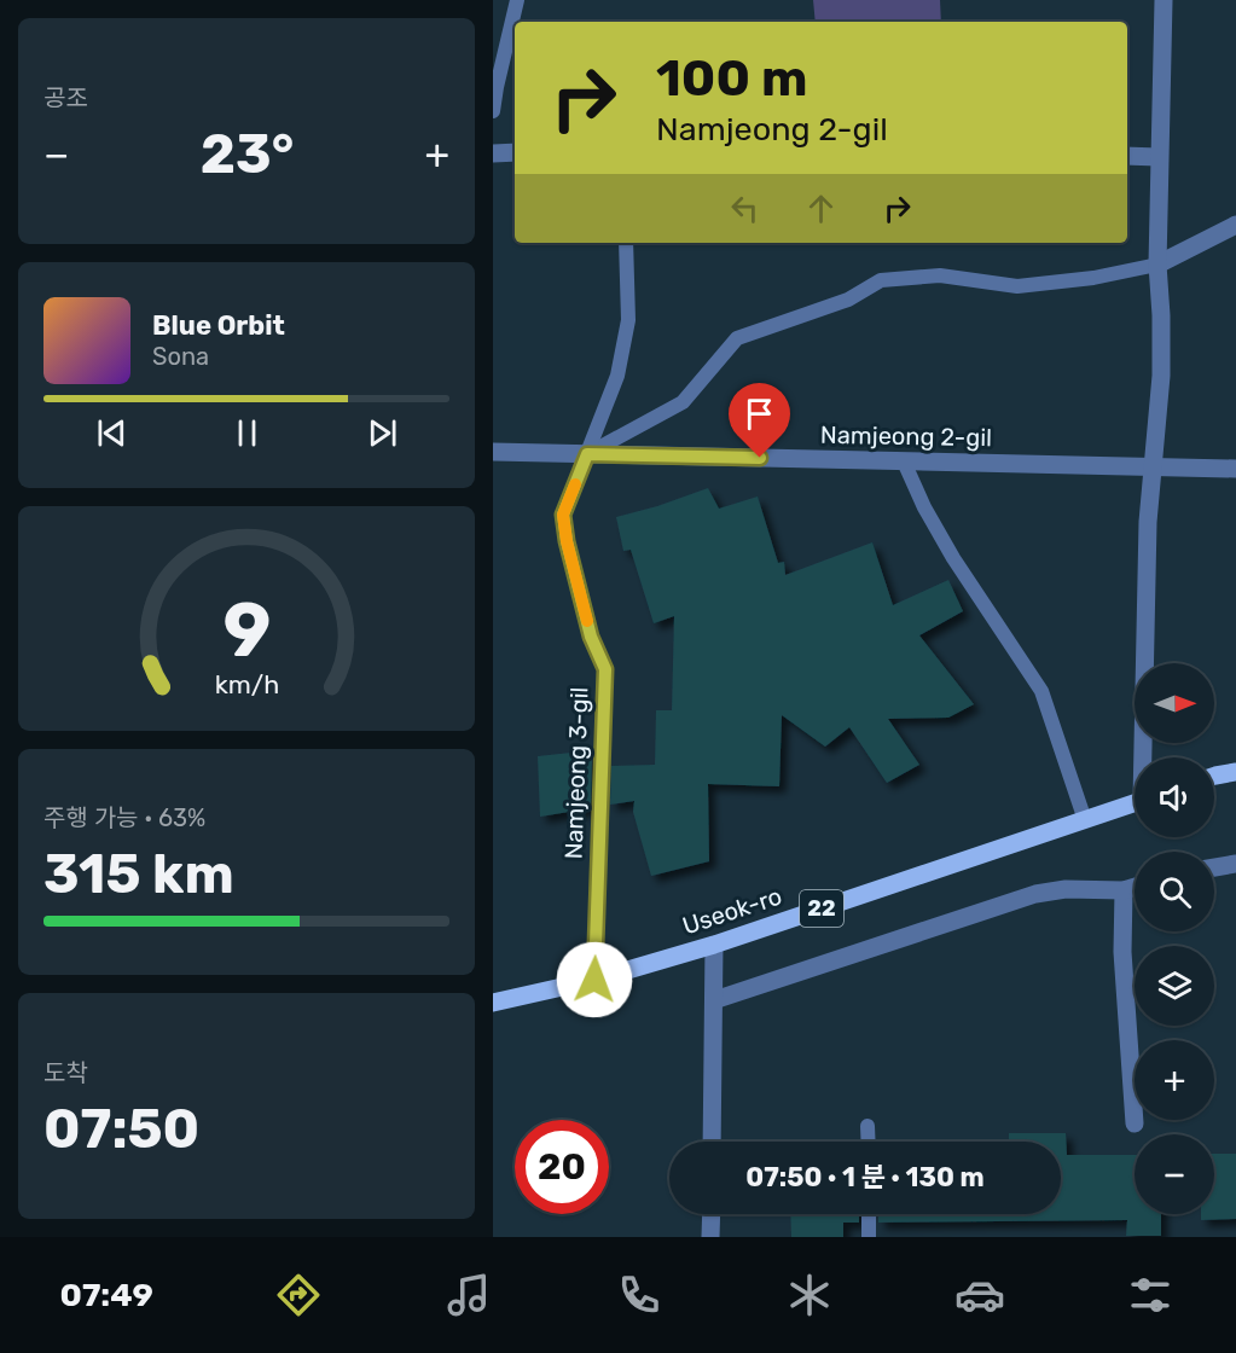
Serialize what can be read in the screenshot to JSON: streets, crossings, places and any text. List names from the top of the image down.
{
  "streets": {
    "main road": ["22", "Useok-ro"],
    "street": ["Namjeong 2-gil"],
    "lane": ["Namjeong 3-gil"]
  },
  "crossings": [
    ["Namjeong 2-gil", "Namjeong 3-gil"],
    ["Namjeong 3-gil", "Useok-ro"]
  ],
  "north": "right",
  "page": {
    "tile": [
      "공조",
      ["주행 가능 · 63%", "315 km"],
      ["도착", "07:50"]
    ],
    "turn": ["100 m", "Namjeong 2-gil"],
    "heat": ["−", "23°", "+"],
    "song": ["Blue Orbit", "Sona"],
    "map_buttons": ["+", "−"],
    "limit": "20",
    "trip": "07:50 · 1 분 · 130 m",
    "tabs": "07:49",
    "gauge": ["9", "km/h"]
  }
}
